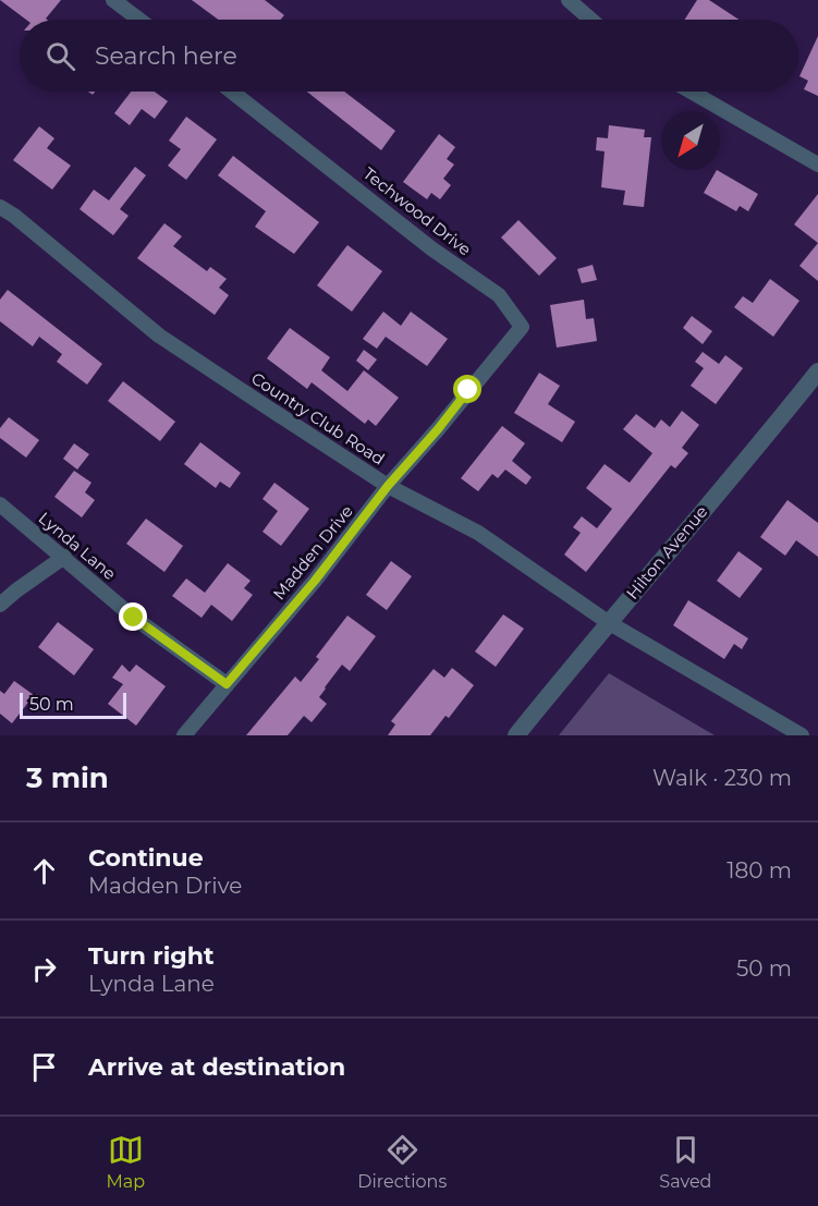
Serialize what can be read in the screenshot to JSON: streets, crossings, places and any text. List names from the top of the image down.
{
  "streets": {
    "street": [
      "Techwood Drive",
      "Country Club Road",
      "Lynda Lane",
      "Madden Drive",
      "Hilton Avenue"
    ]
  },
  "crossings": [
    ["Techwood Drive", "Madden Drive"],
    ["Country Club Road", "Madden Drive"],
    ["Country Club Road", "Hilton Avenue"],
    ["Lynda Lane", "Madden Drive"]
  ],
  "scale_bar": "50 m",
  "north": "bottom left",
  "page": {
    "search": "Search here",
    "scale": "50 m",
    "heading": ["3 min", "Walk · 230 m"],
    "list": [
      ["Continue", "Madden Drive", "180 m"],
      ["Turn right", "Lynda Lane", "50 m"],
      "Arrive at destination"
    ],
    "nav": ["Map", "Directions", "Saved"]
  }
}
